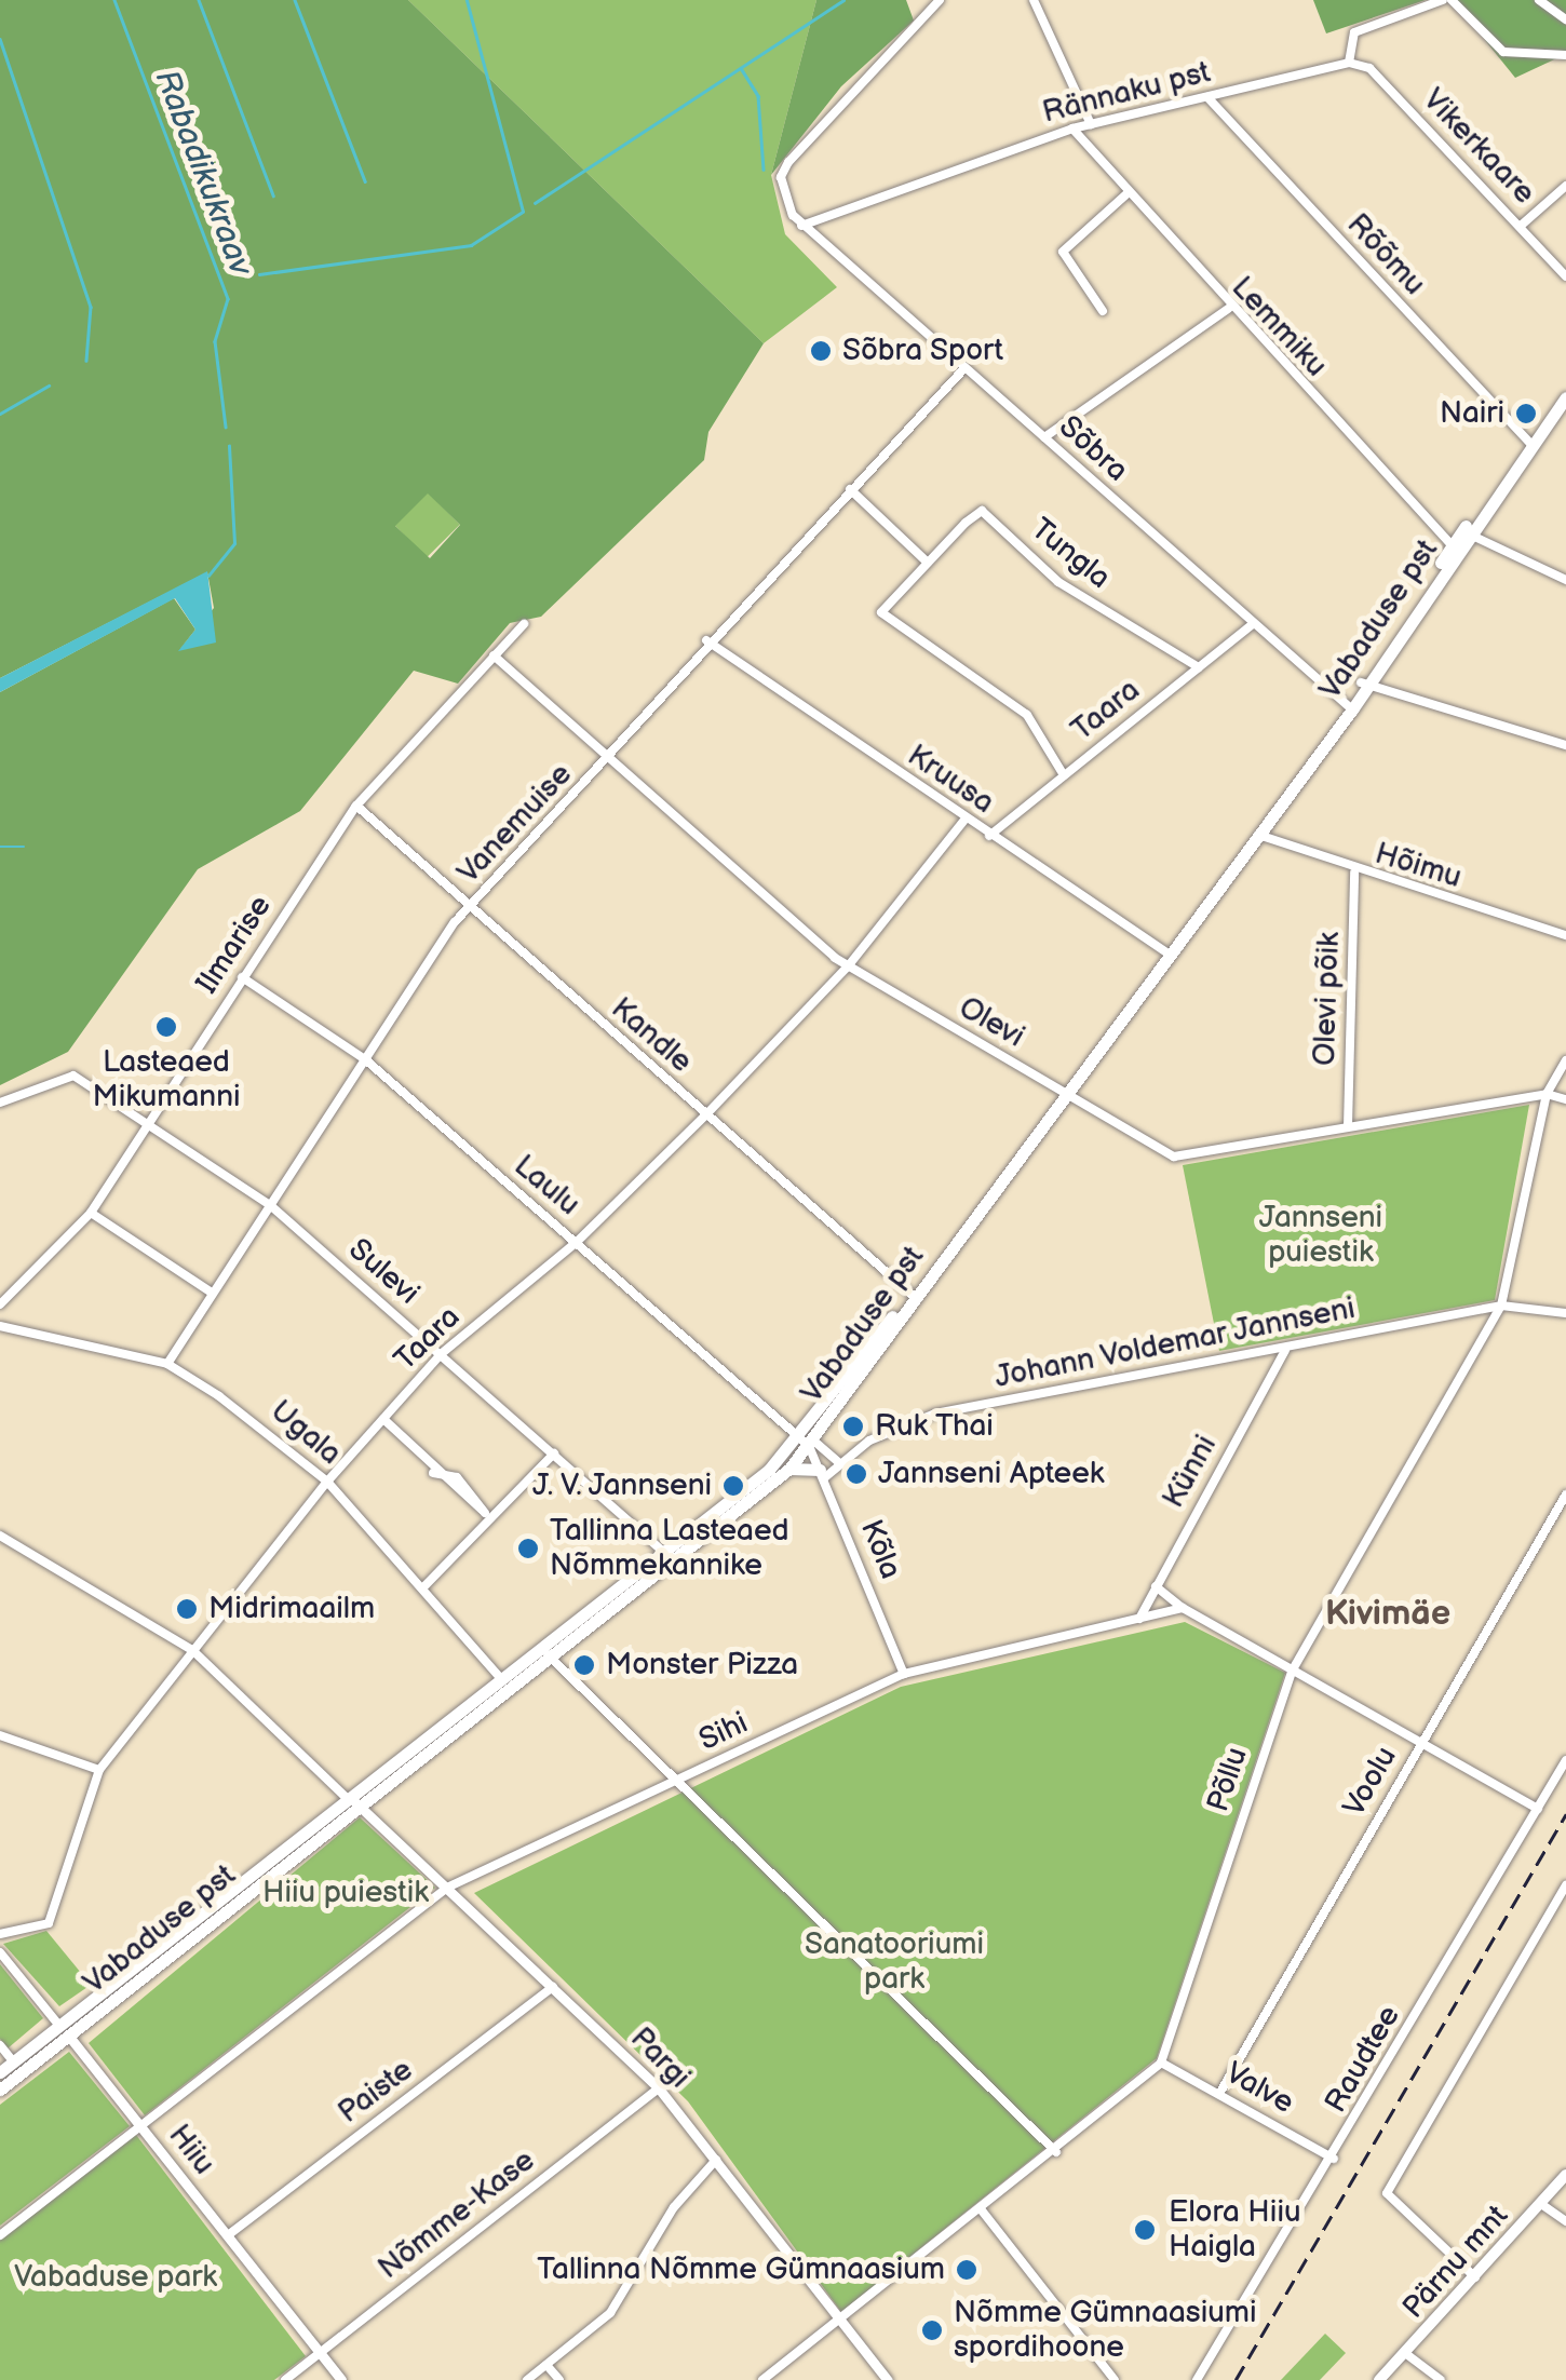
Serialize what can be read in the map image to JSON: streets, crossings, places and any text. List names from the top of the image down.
{
  "streets": {
    "highway": ["Vabaduse pst"],
    "main road": ["Pärnu mnt"],
    "street": [
      "Rännaku pst",
      "Vikerkaare",
      "Rõõmu",
      "Lemmiku",
      "Sõbra",
      "Tungla",
      "Taara",
      "Kruusa",
      "Vanemuise",
      "Hõimu",
      "Ilmarise",
      "Olevi põik",
      "Olevi",
      "Kandle",
      "Laulu",
      "Sulevi",
      "Johann Voldemar Jannseni",
      "Ugala",
      "Künni",
      "Kõla",
      "Sihi",
      "Põllu",
      "Voolu",
      "Pargi",
      "Raudtee",
      "Valve",
      "Paiste",
      "Hiiu",
      "Nõmme-Kase"
    ]
  },
  "crossings": [
    ["Rännaku pst", "Vikerkaare"],
    ["Rännaku pst", "Rõõmu"],
    ["Rännaku pst", "Lemmiku"],
    ["Rännaku pst", "Sõbra"],
    ["Rõõmu", "Vabaduse pst"],
    ["Lemmiku", "Vabaduse pst"],
    ["Sõbra", "Vabaduse pst"],
    ["Sõbra", "Taara"],
    ["Sõbra", "Vanemuise"],
    ["Tungla", "Taara"],
    ["Vabaduse pst", "Kruusa"],
    ["Vabaduse pst", "Hõimu"],
    ["Vabaduse pst", "Olevi"],
    ["Vabaduse pst", "Kandle"],
    ["Vabaduse pst", "Laulu"],
    ["Vabaduse pst", "Sulevi"],
    ["Vabaduse pst", "Ugala"],
    ["Vabaduse pst", "Kõla"],
    ["Vabaduse pst", "Pargi"],
    ["Vabaduse pst", "Hiiu"],
    ["Taara", "Kruusa"],
    ["Taara", "Olevi"],
    ["Taara", "Kandle"],
    ["Taara", "Laulu"],
    ["Taara", "Sulevi"],
    ["Taara", "Ugala"],
    ["Taara", "Pargi"],
    ["Kruusa", "Vanemuise"],
    ["Vanemuise", "Olevi"],
    ["Vanemuise", "Kandle"],
    ["Vanemuise", "Laulu"],
    ["Vanemuise", "Sulevi"],
    ["Vanemuise", "Ugala"],
    ["Hõimu", "Olevi põik"],
    ["Ilmarise", "Olevi"],
    ["Ilmarise", "Kandle"],
    ["Ilmarise", "Laulu"],
    ["Ilmarise", "Sulevi"],
    ["Olevi põik", "Olevi"],
    ["Olevi", "Põllu"],
    ["Laulu", "Kõla"],
    ["Johann Voldemar Jannseni", "Künni"],
    ["Johann Voldemar Jannseni", "Kõla"],
    ["Johann Voldemar Jannseni", "Põllu"],
    ["Künni", "Sihi"],
    ["Kõla", "Sihi"],
    ["Sihi", "Pargi"],
    ["Sihi", "Hiiu"],
    ["Põllu", "Valve"],
    ["Voolu", "Valve"],
    ["Pargi", "Paiste"],
    ["Pargi", "Nõmme-Kase"],
    ["Raudtee", "Valve"],
    ["Paiste", "Hiiu"],
    ["Hiiu", "Nõmme-Kase"]
  ],
  "districts": ["Kivimäe"],
  "water": ["Rabadikukraav"],
  "parks": [
    "Jannseni puiestik",
    "Hiiu puiestik",
    "Sanatooriumi park",
    "Vabaduse park"
  ],
  "places": [
    "Sõbra Sport",
    "Nairi",
    "Lasteaed Mikumanni",
    "Ruk Thai",
    "Jannseni Apteek",
    "J. V. Jannseni",
    "Tallinna Lasteaed Nõmmekannike",
    "Midrimaailm",
    "Monster Pizza",
    "Elora Hiiu Haigla",
    "Tallinna Nõmme Gümnaasium",
    "Nõmme Gümnaasiumi spordihoone"
  ]
}
